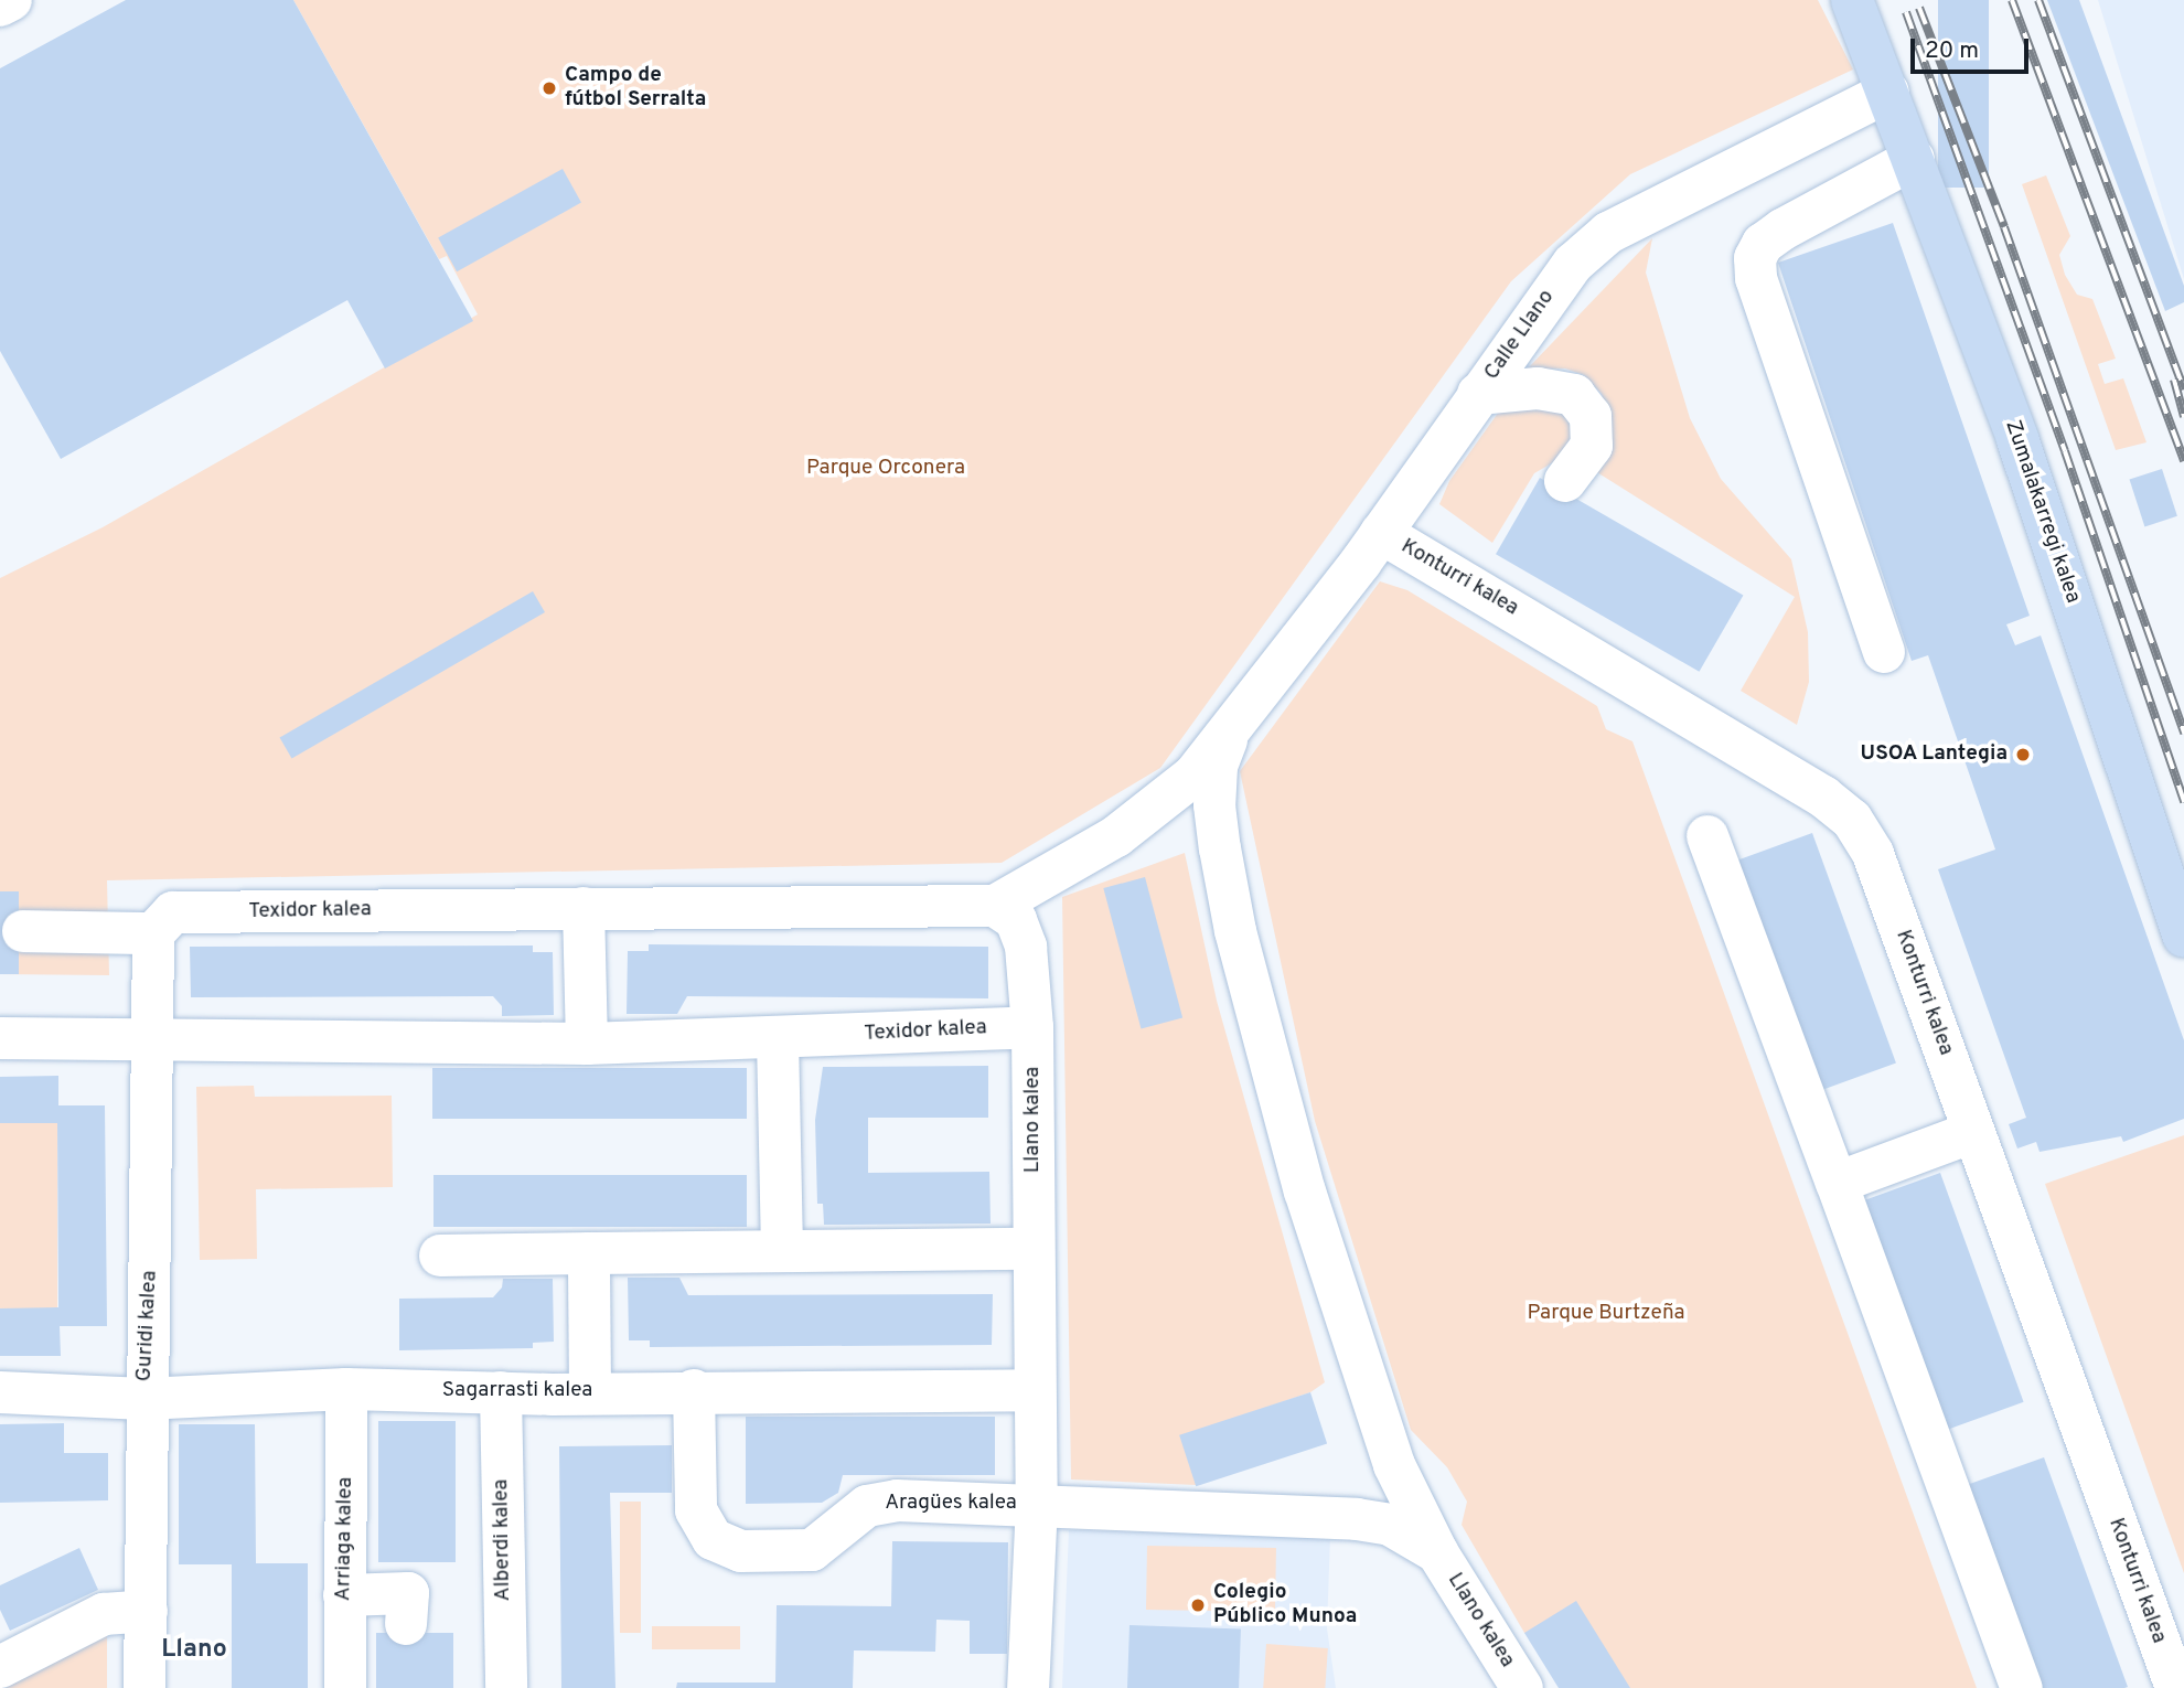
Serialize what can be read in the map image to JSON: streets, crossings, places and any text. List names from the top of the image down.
{
  "streets": {
    "main road": ["Zumalakarregi kalea"],
    "street": [
      "Calle Llano",
      "Konturri kalea",
      "Texidor kalea",
      "Llano kalea",
      "Guridi kalea",
      "Sagarrasti kalea",
      "Aragües kalea",
      "Arriaga kalea",
      "Alberdi kalea"
    ]
  },
  "crossings": [
    ["Calle Llano", "Zumalakarregi kalea"],
    ["Calle Llano", "Konturri kalea"],
    ["Calle Llano", "Llano kalea"],
    ["Texidor kalea", "Llano kalea"],
    ["Texidor kalea", "Guridi kalea"],
    ["Llano kalea", "Sagarrasti kalea"],
    ["Llano kalea", "Aragües kalea"],
    ["Guridi kalea", "Sagarrasti kalea"],
    ["Sagarrasti kalea", "Aragües kalea"],
    ["Sagarrasti kalea", "Arriaga kalea"],
    ["Sagarrasti kalea", "Alberdi kalea"]
  ],
  "districts": ["Llano"],
  "parks": ["Parque Orconera", "Parque Burtzeña"],
  "places": ["Campo de fútbol Serralta", "USOA Lantegia", "Colegio Público Munoa"],
  "scale_bar": "20 m"
}
